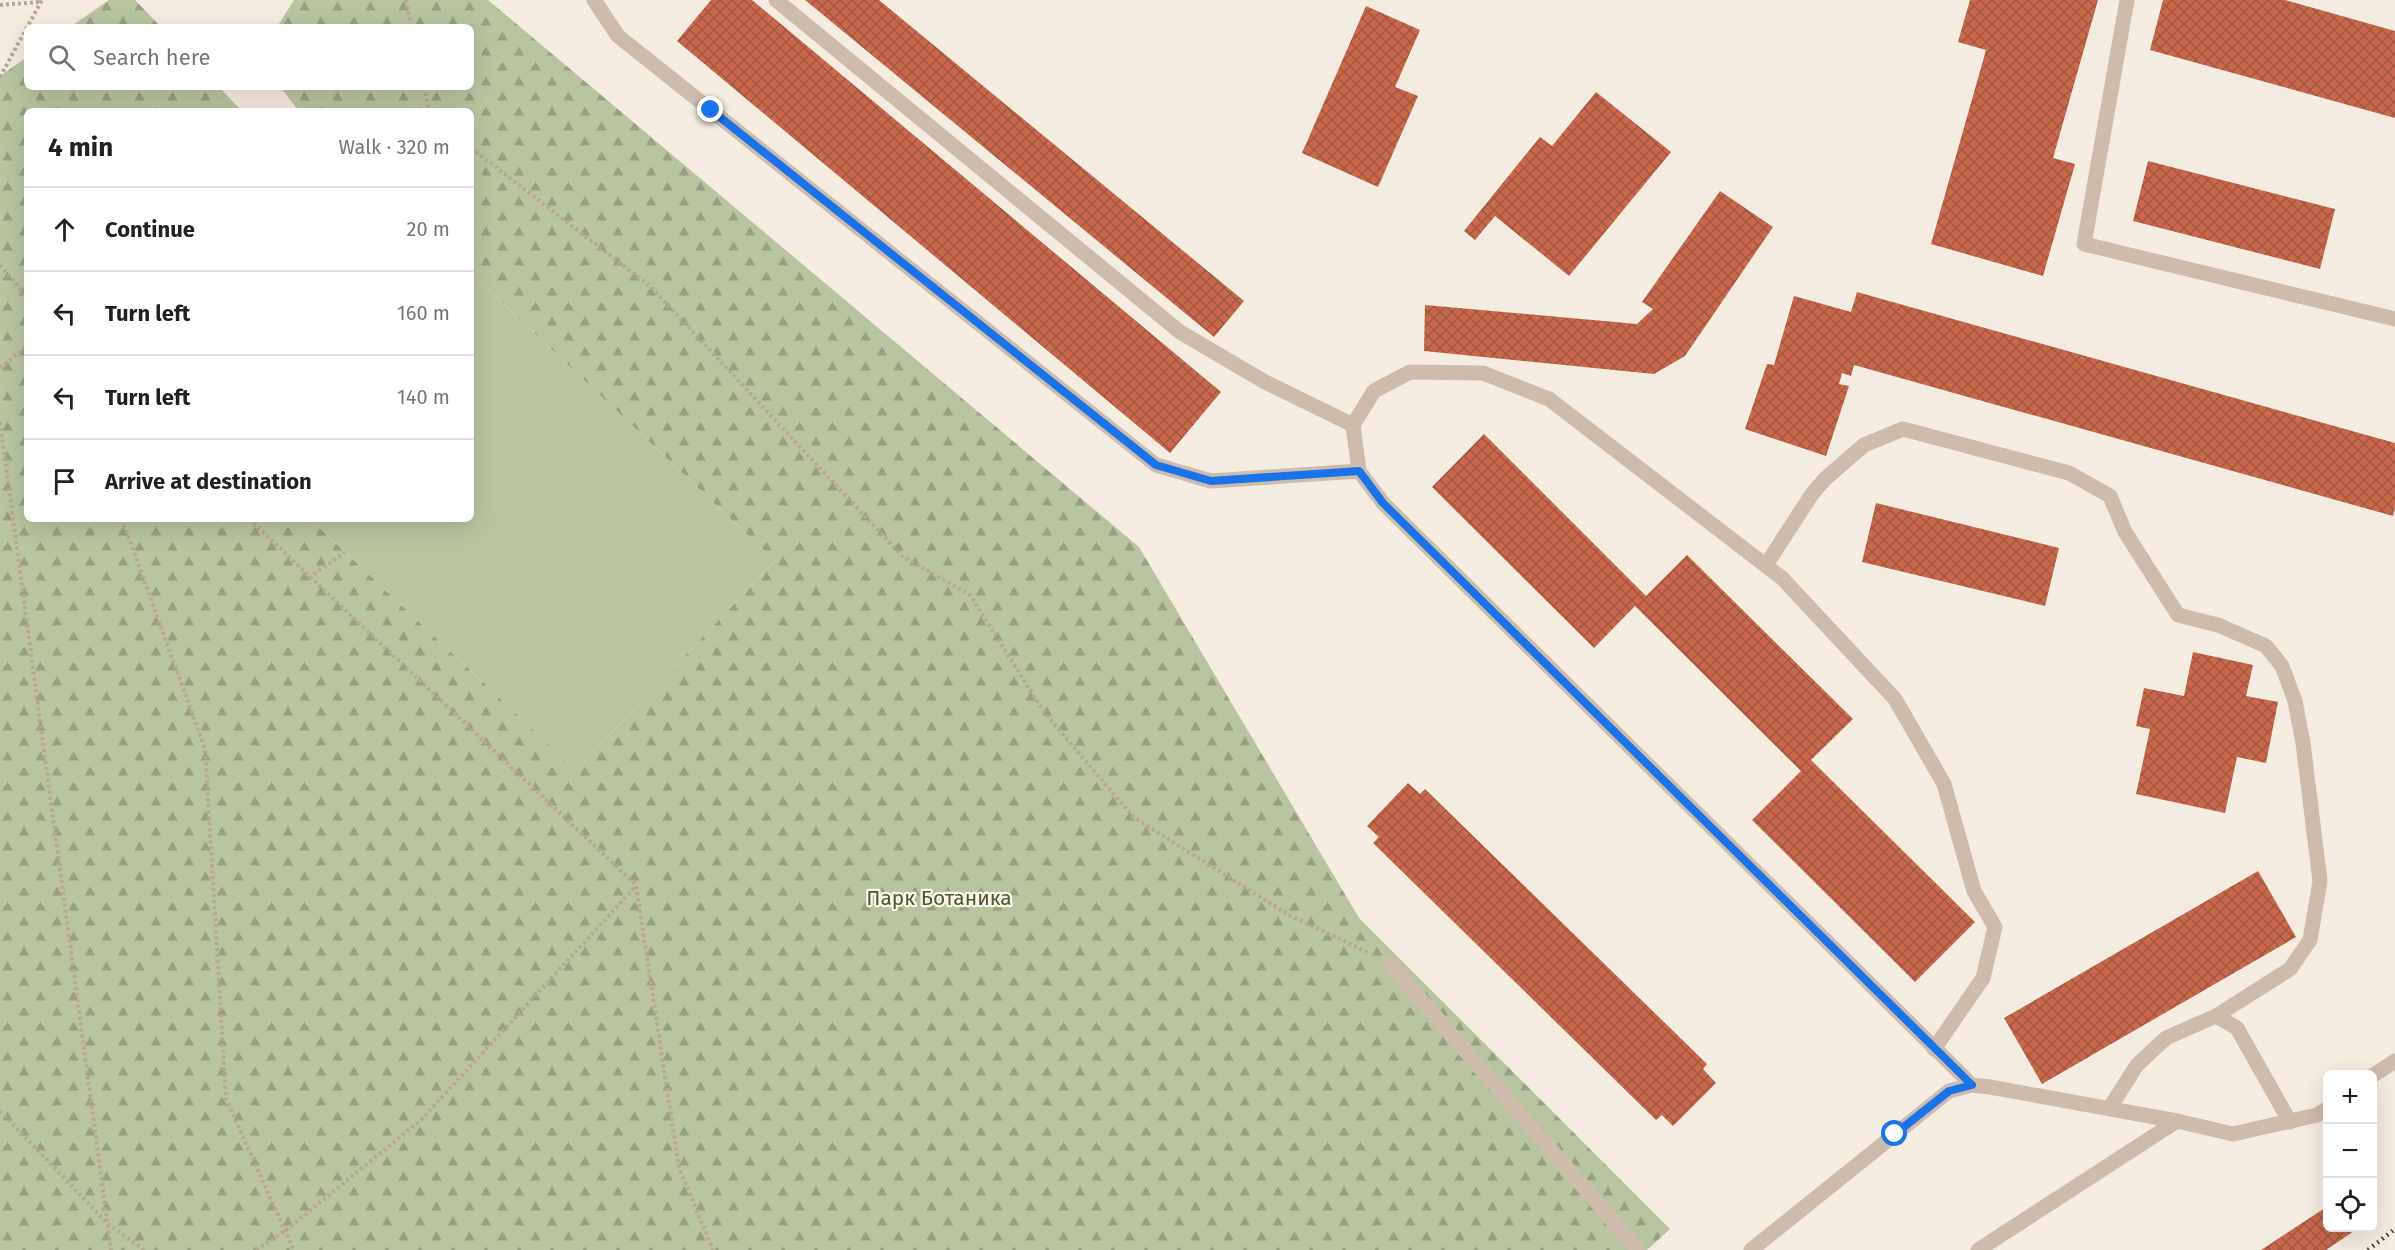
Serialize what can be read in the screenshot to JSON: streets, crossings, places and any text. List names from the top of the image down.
{
  "parks": ["Парк Ботаника"],
  "page": {
    "search": "Search here",
    "heading": ["4 min", "Walk · 320 m"],
    "list": [
      ["Continue", "20 m"],
      ["Turn left", "160 m"],
      ["Turn left", "140 m"],
      "Arrive at destination"
    ],
    "map_buttons": ["+", "−"]
  }
}
